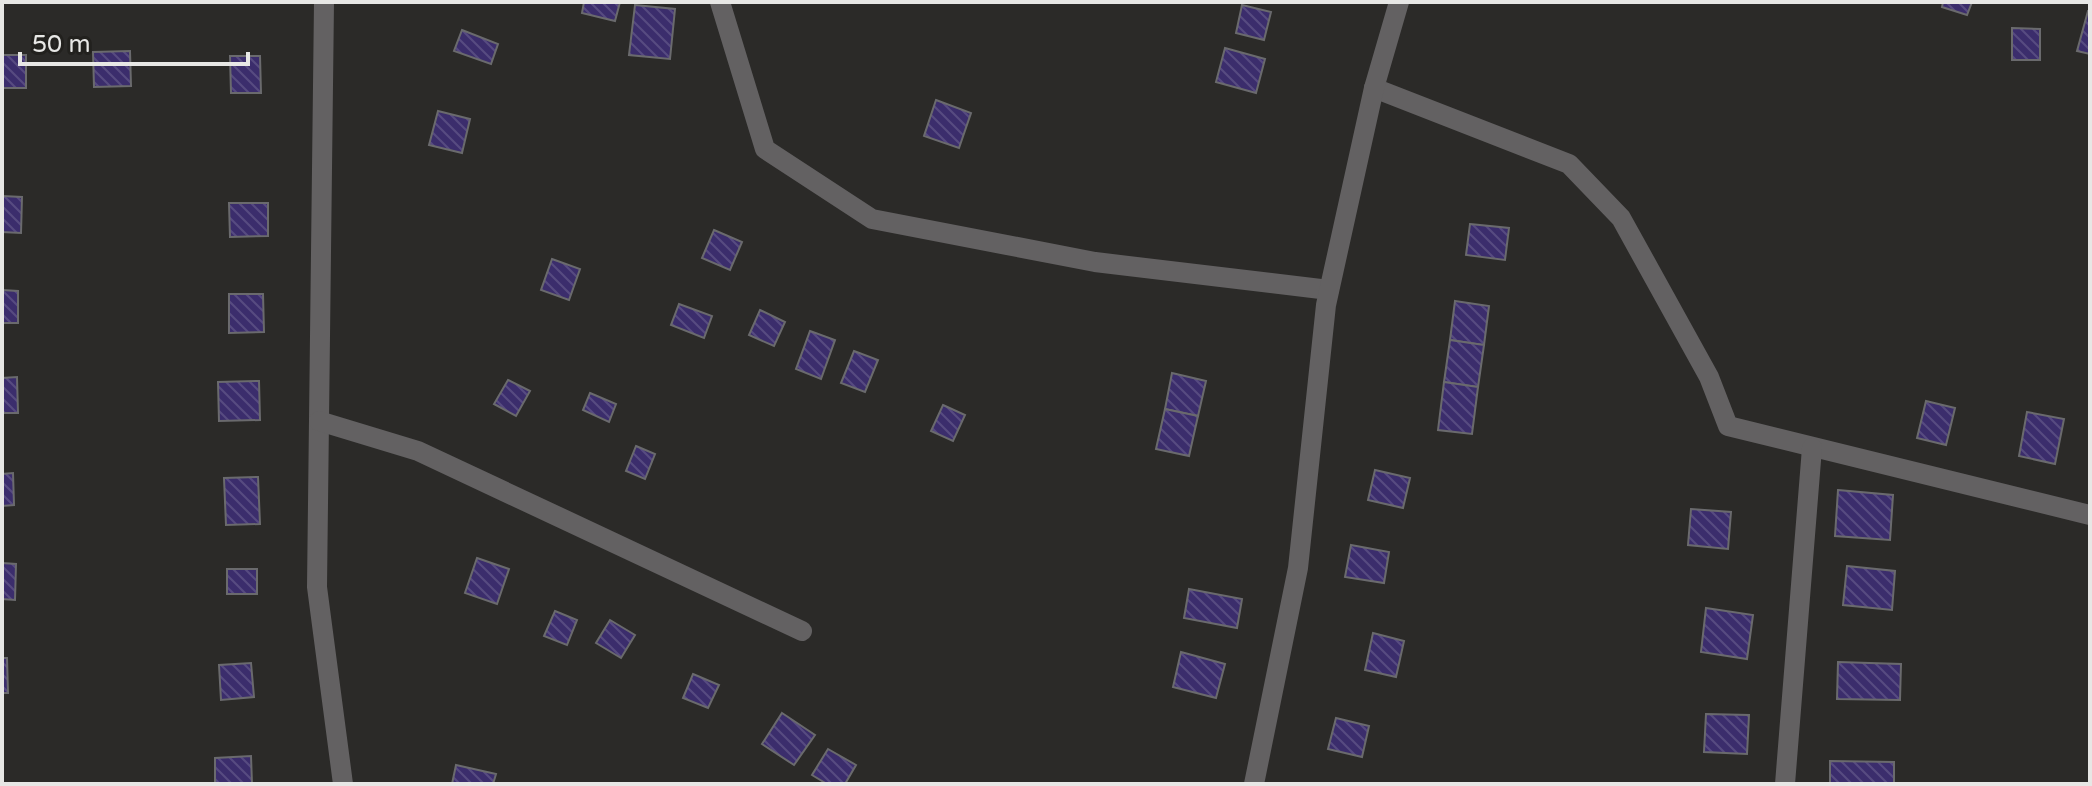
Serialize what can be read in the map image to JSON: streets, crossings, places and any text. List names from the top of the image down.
{
  "scale_bar": "50 m"
}
